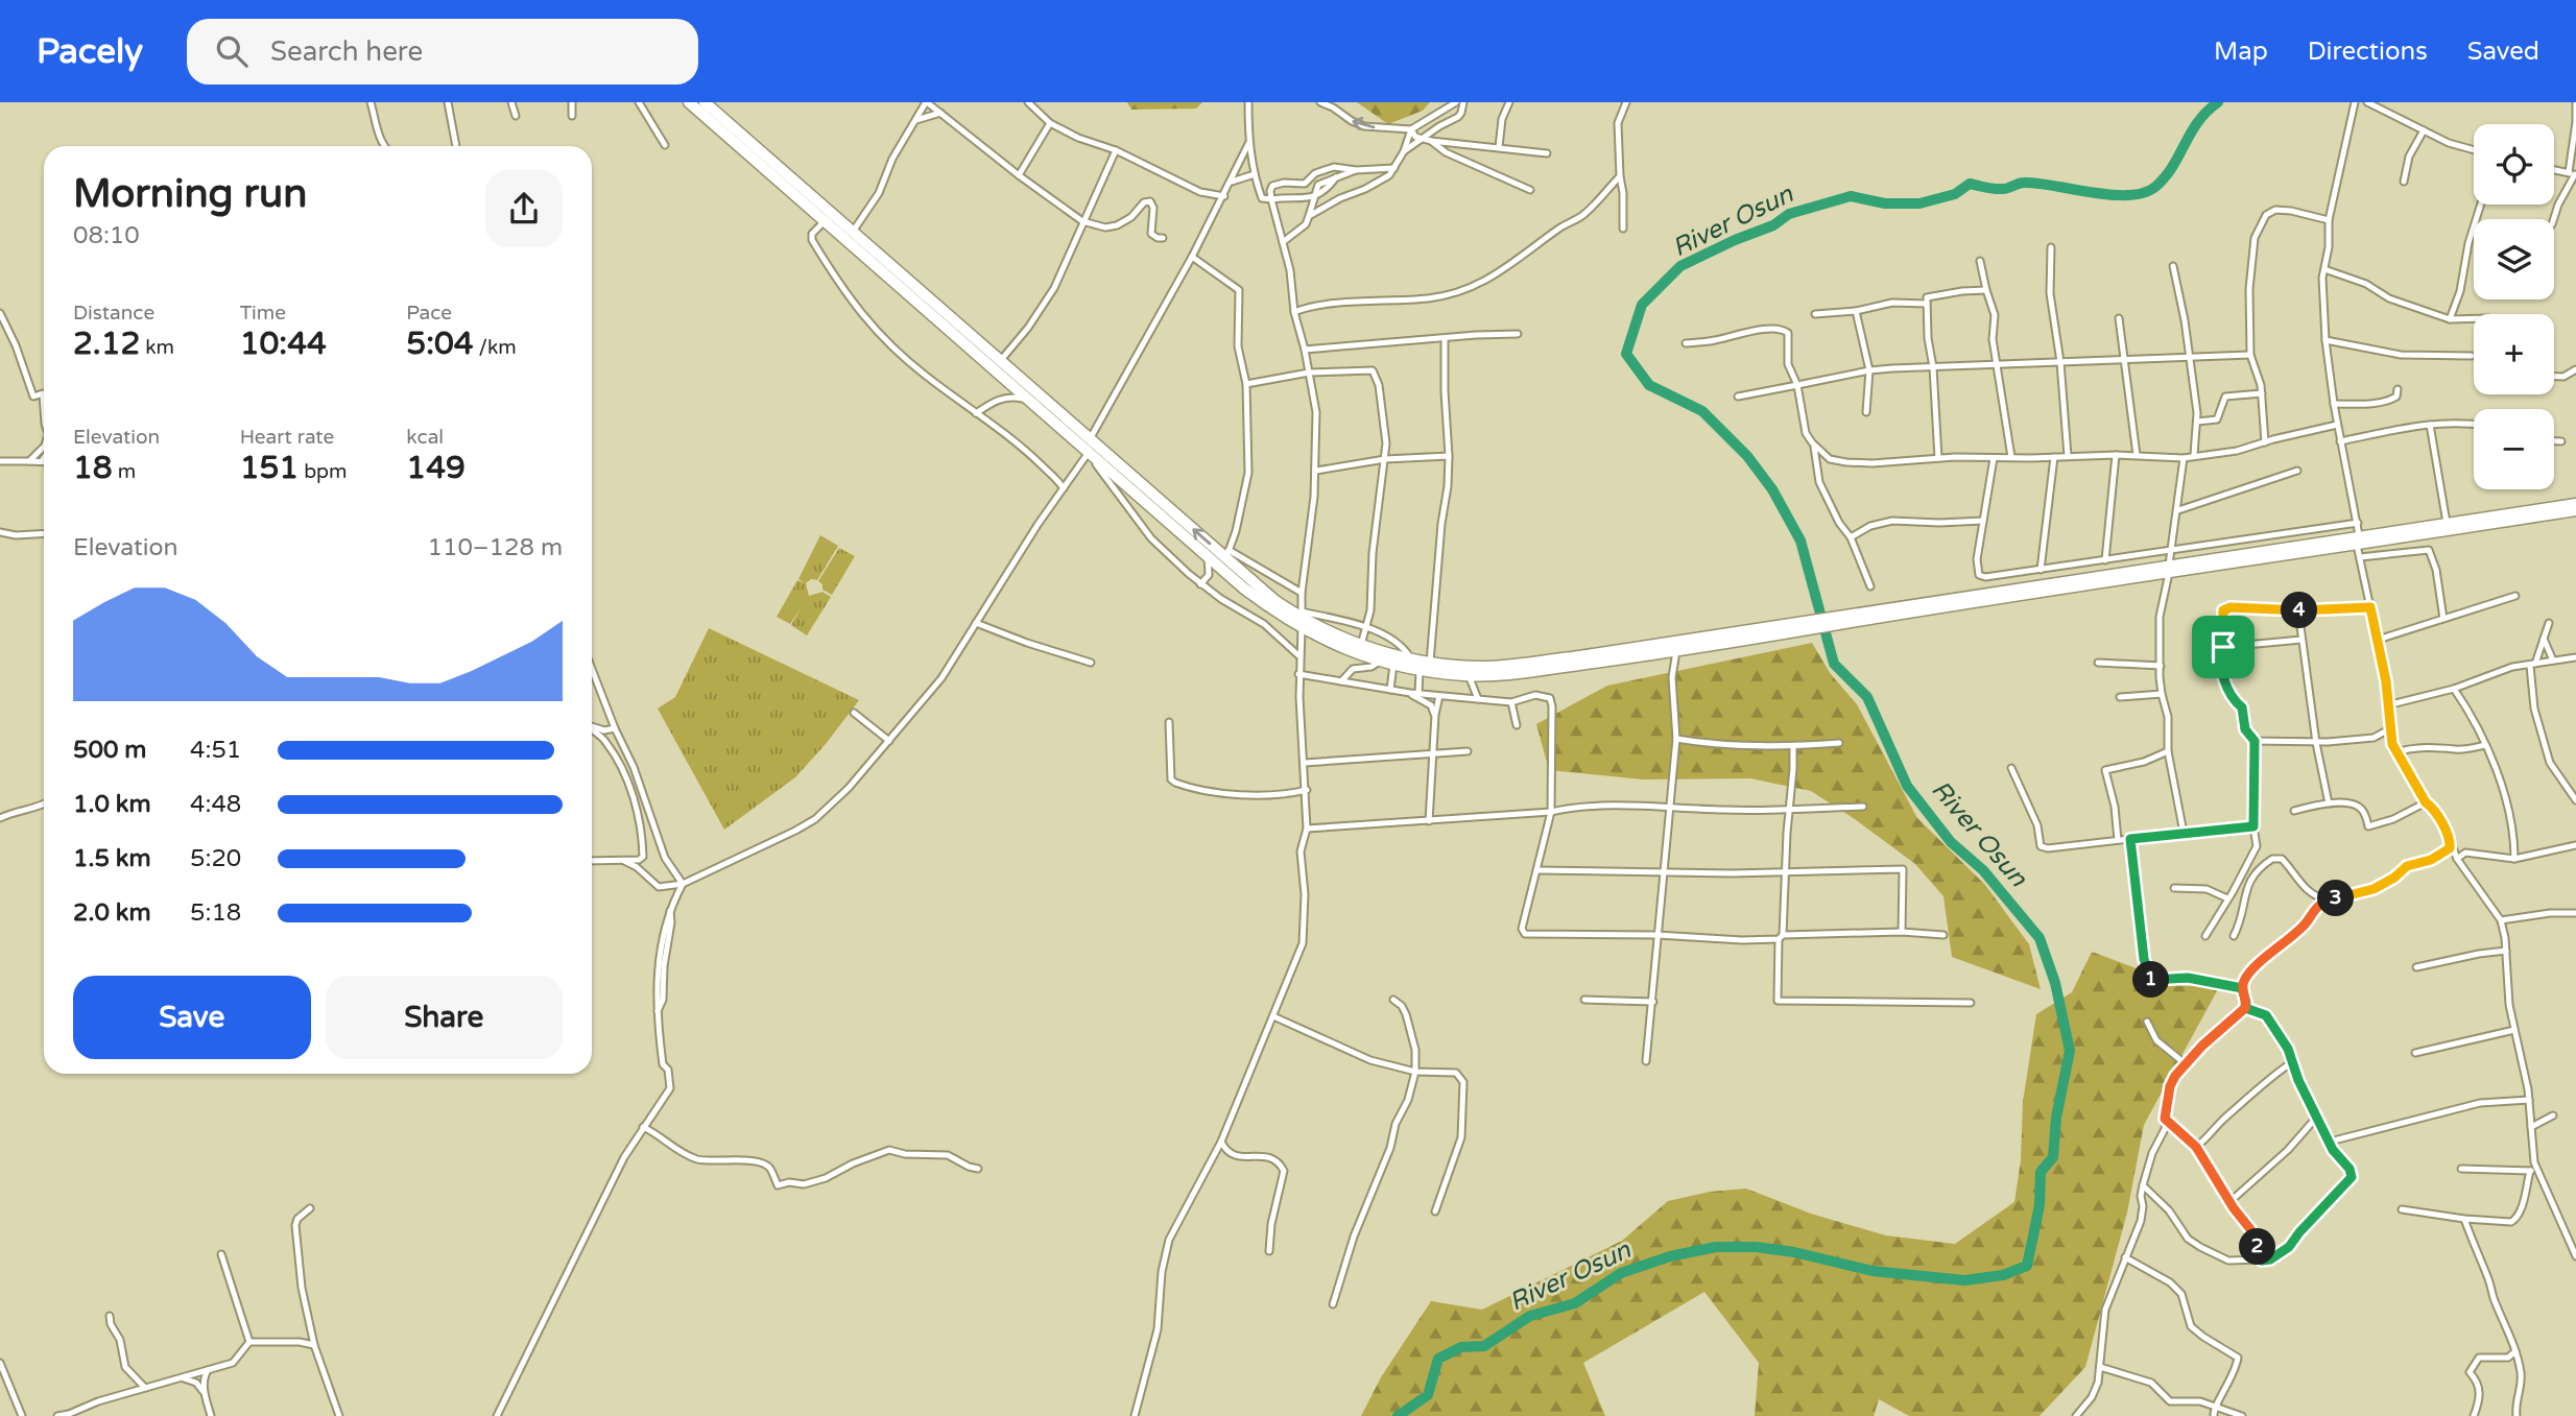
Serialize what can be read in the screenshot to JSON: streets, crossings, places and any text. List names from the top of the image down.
{
  "water": ["River Osun"],
  "page": {
    "header": "Pacely",
    "search": "Search here",
    "nav": ["Map", "Directions", "Saved"],
    "map_buttons": ["+", "−"],
    "heading": ["Morning run", "08:10"],
    "stats": [
      ["Distance", "2.12 km"],
      ["Time", "10:44"],
      ["Pace", "5:04 /km"],
      ["Elevation", "18 m"],
      ["Heart rate", "151 bpm"],
      ["kcal", "149"]
    ],
    "chart": ["Elevation", "110–128 m"],
    "pins": [
      "4",
      "3",
      "1",
      "2"
    ],
    "list": [
      {
        "name": "500 m",
        "note": "4:51"
      },
      {
        "name": "1.0 km",
        "note": "4:48"
      },
      {
        "name": "1.5 km",
        "note": "5:20"
      },
      {
        "name": "2.0 km",
        "note": "5:18"
      }
    ],
    "buttons": ["Save", "Share"]
  }
}
